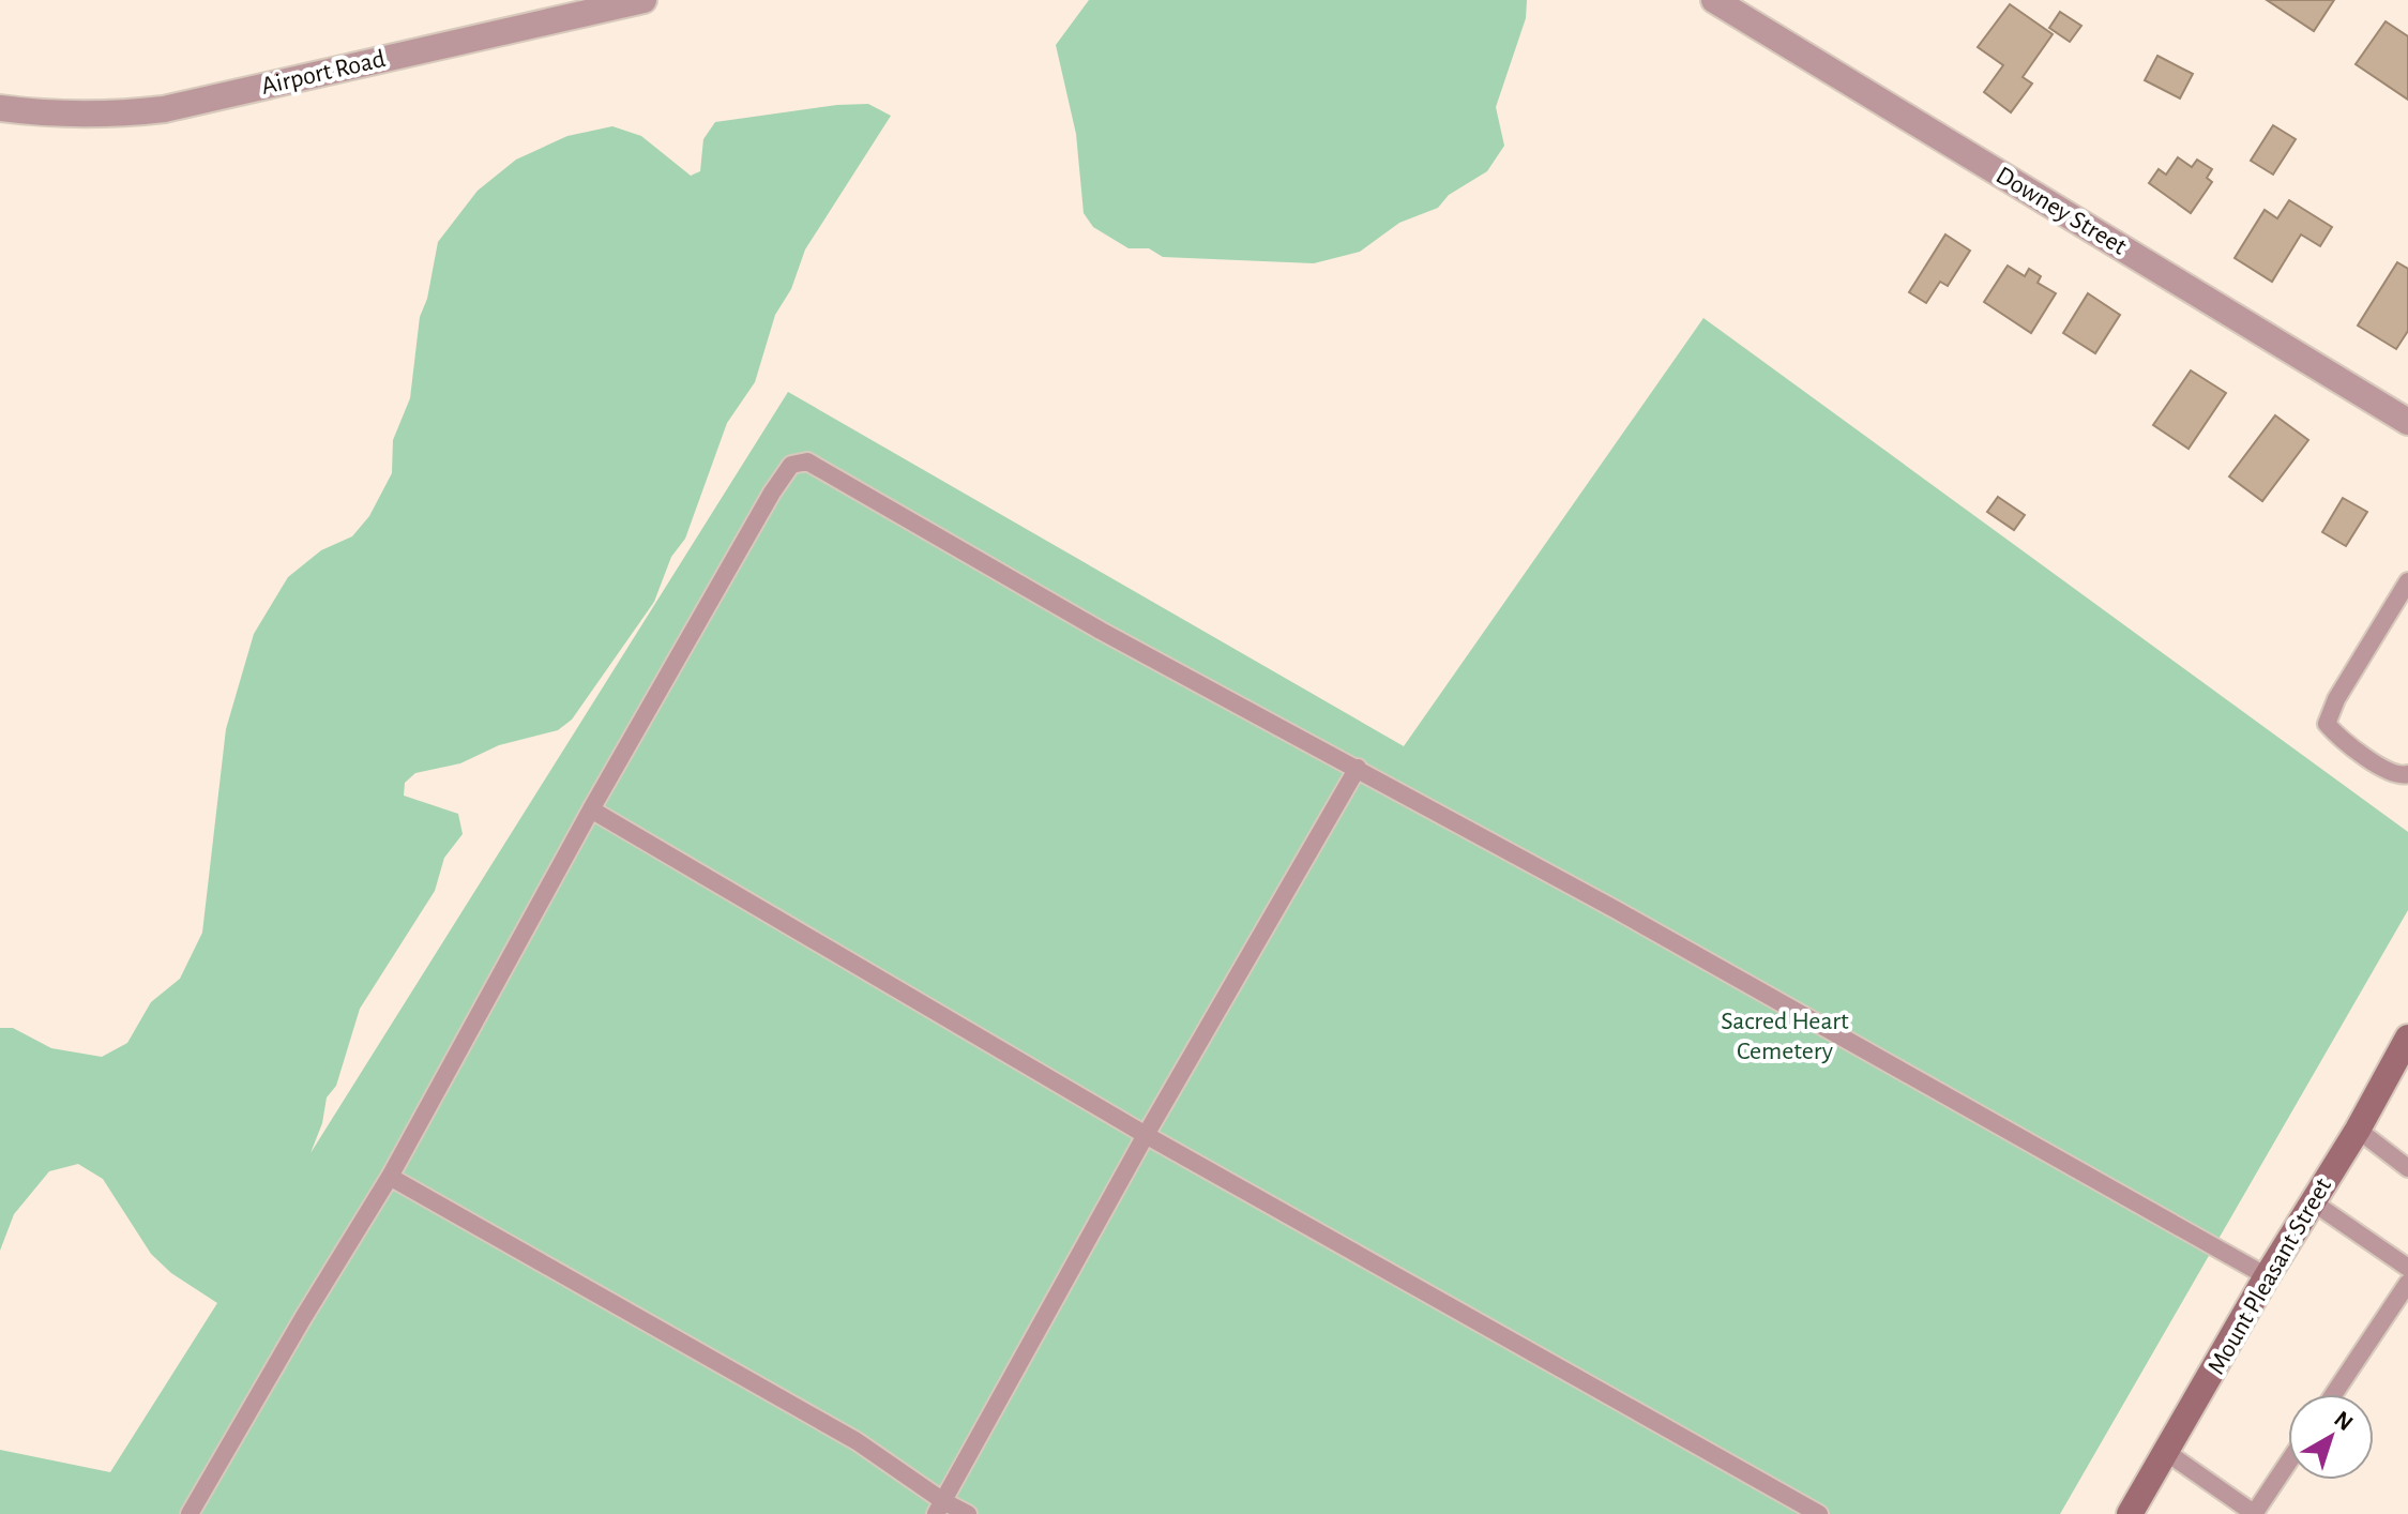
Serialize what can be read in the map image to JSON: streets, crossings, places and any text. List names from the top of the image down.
{
  "streets": {
    "main road": ["Mount Pleasant Street"],
    "street": ["Airport Road", "Downey Street"]
  },
  "parks": ["Sacred Heart Cemetery"],
  "north": "top right"
}
